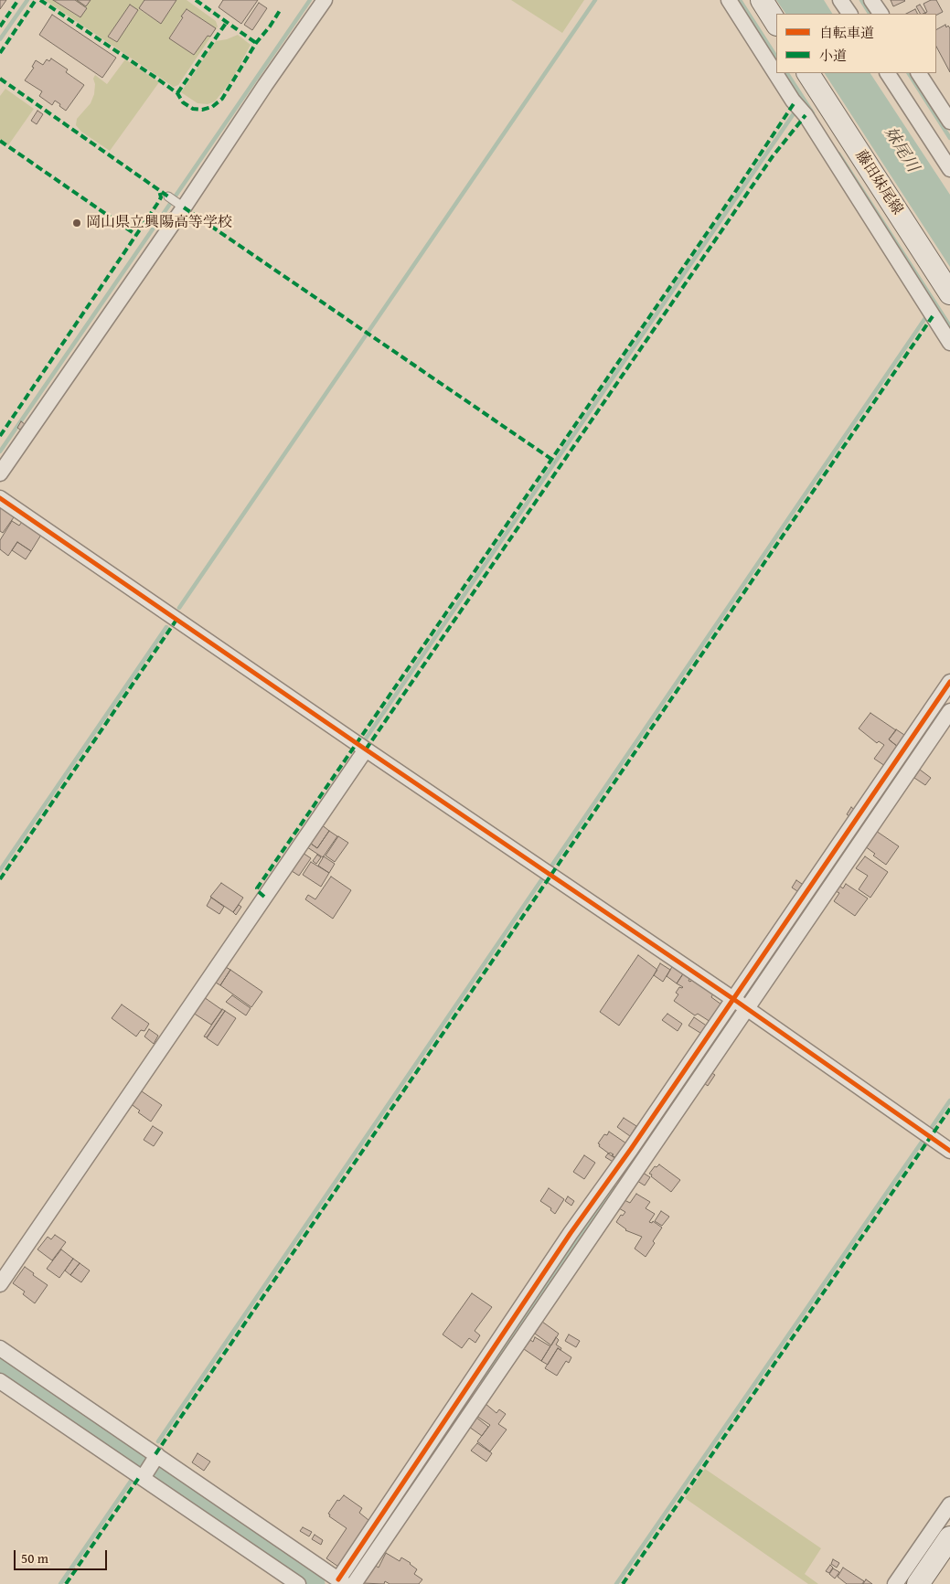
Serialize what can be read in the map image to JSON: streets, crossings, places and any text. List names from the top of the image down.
{
  "streets": {
    "main road": ["藤田妹尾線"]
  },
  "water": ["妹尾川"],
  "places": ["岡山県立興陽高等学校"],
  "legend": ["自転車道", "小道"],
  "scale_bar": "50 m"
}
